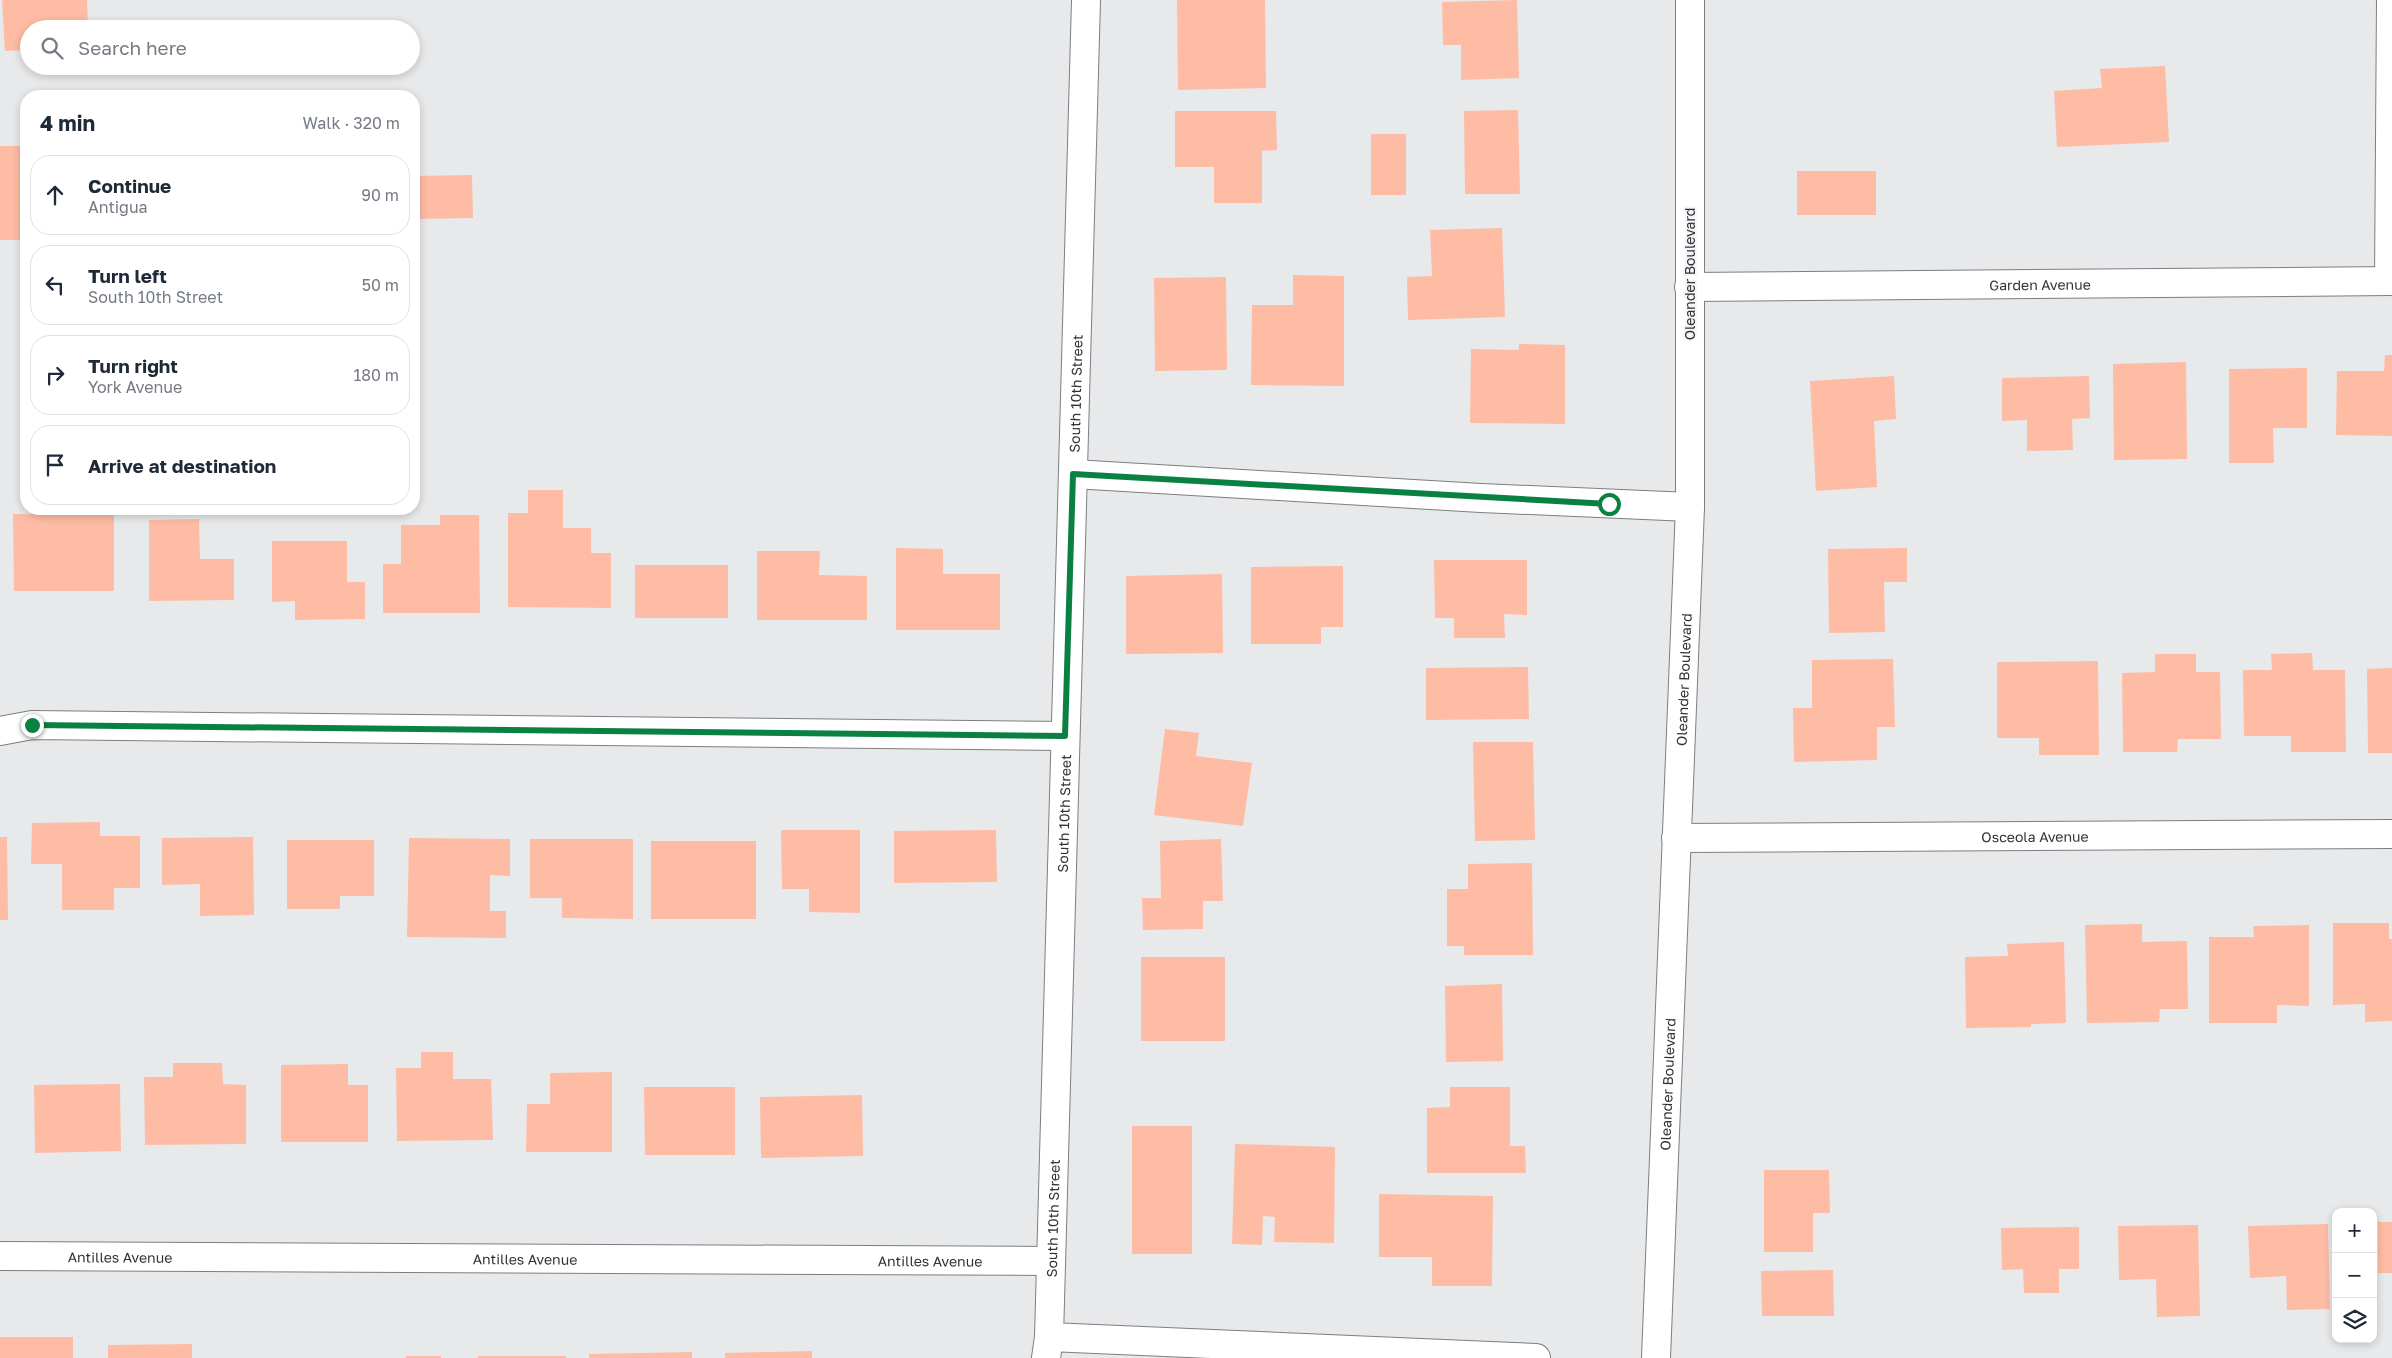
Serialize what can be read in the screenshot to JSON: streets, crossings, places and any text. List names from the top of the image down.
{
  "streets": {
    "street": [
      "Oleander Boulevard",
      "Garden Avenue",
      "South 10th Street",
      "Osceola Avenue",
      "Antilles Avenue"
    ]
  },
  "crossings": [
    ["Oleander Boulevard", "Garden Avenue"],
    ["Oleander Boulevard", "Osceola Avenue"],
    ["South 10th Street", "Antilles Avenue"]
  ],
  "page": {
    "search": "Search here",
    "heading": ["4 min", "Walk · 320 m"],
    "list": [
      ["Continue", "Antigua", "90 m"],
      ["Turn left", "South 10th Street", "50 m"],
      ["Turn right", "York Avenue", "180 m"],
      "Arrive at destination"
    ],
    "map_buttons": ["+", "−"]
  }
}
